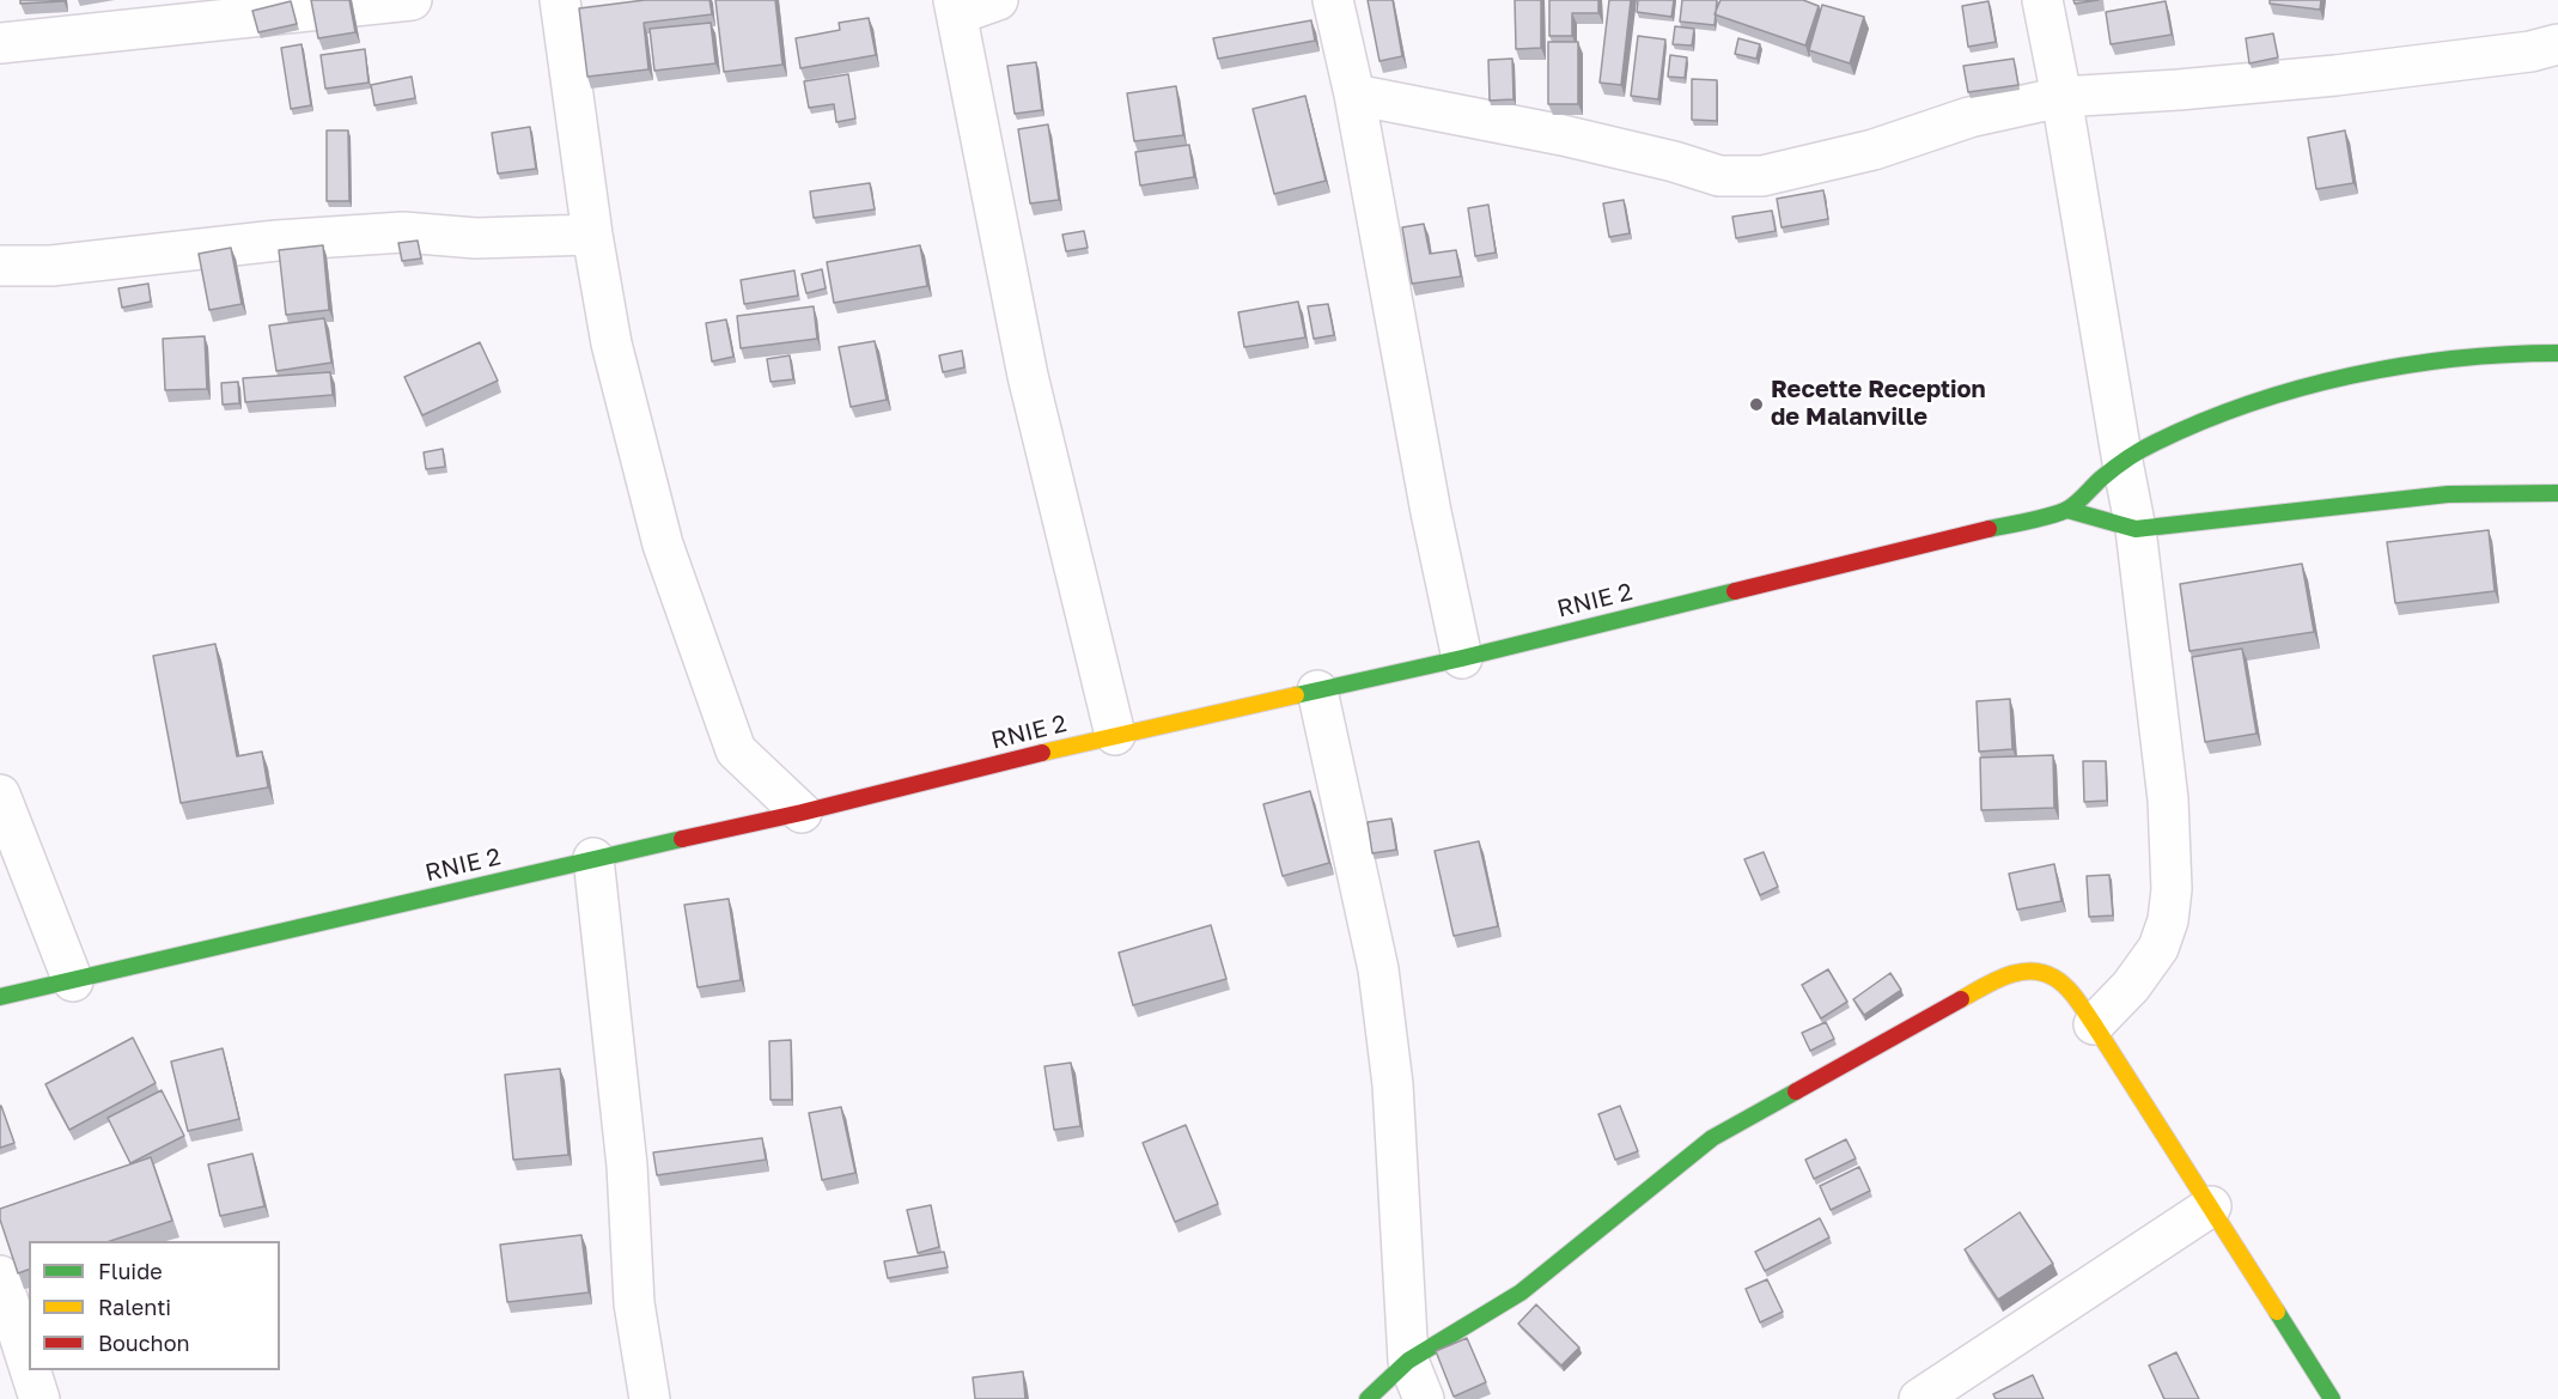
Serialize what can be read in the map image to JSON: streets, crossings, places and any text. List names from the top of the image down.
{
  "streets": {
    "main road": ["RNIE 2"]
  },
  "places": ["Recette Reception de Malanville"],
  "legend": ["Fluide", "Ralenti", "Bouchon"]
}
